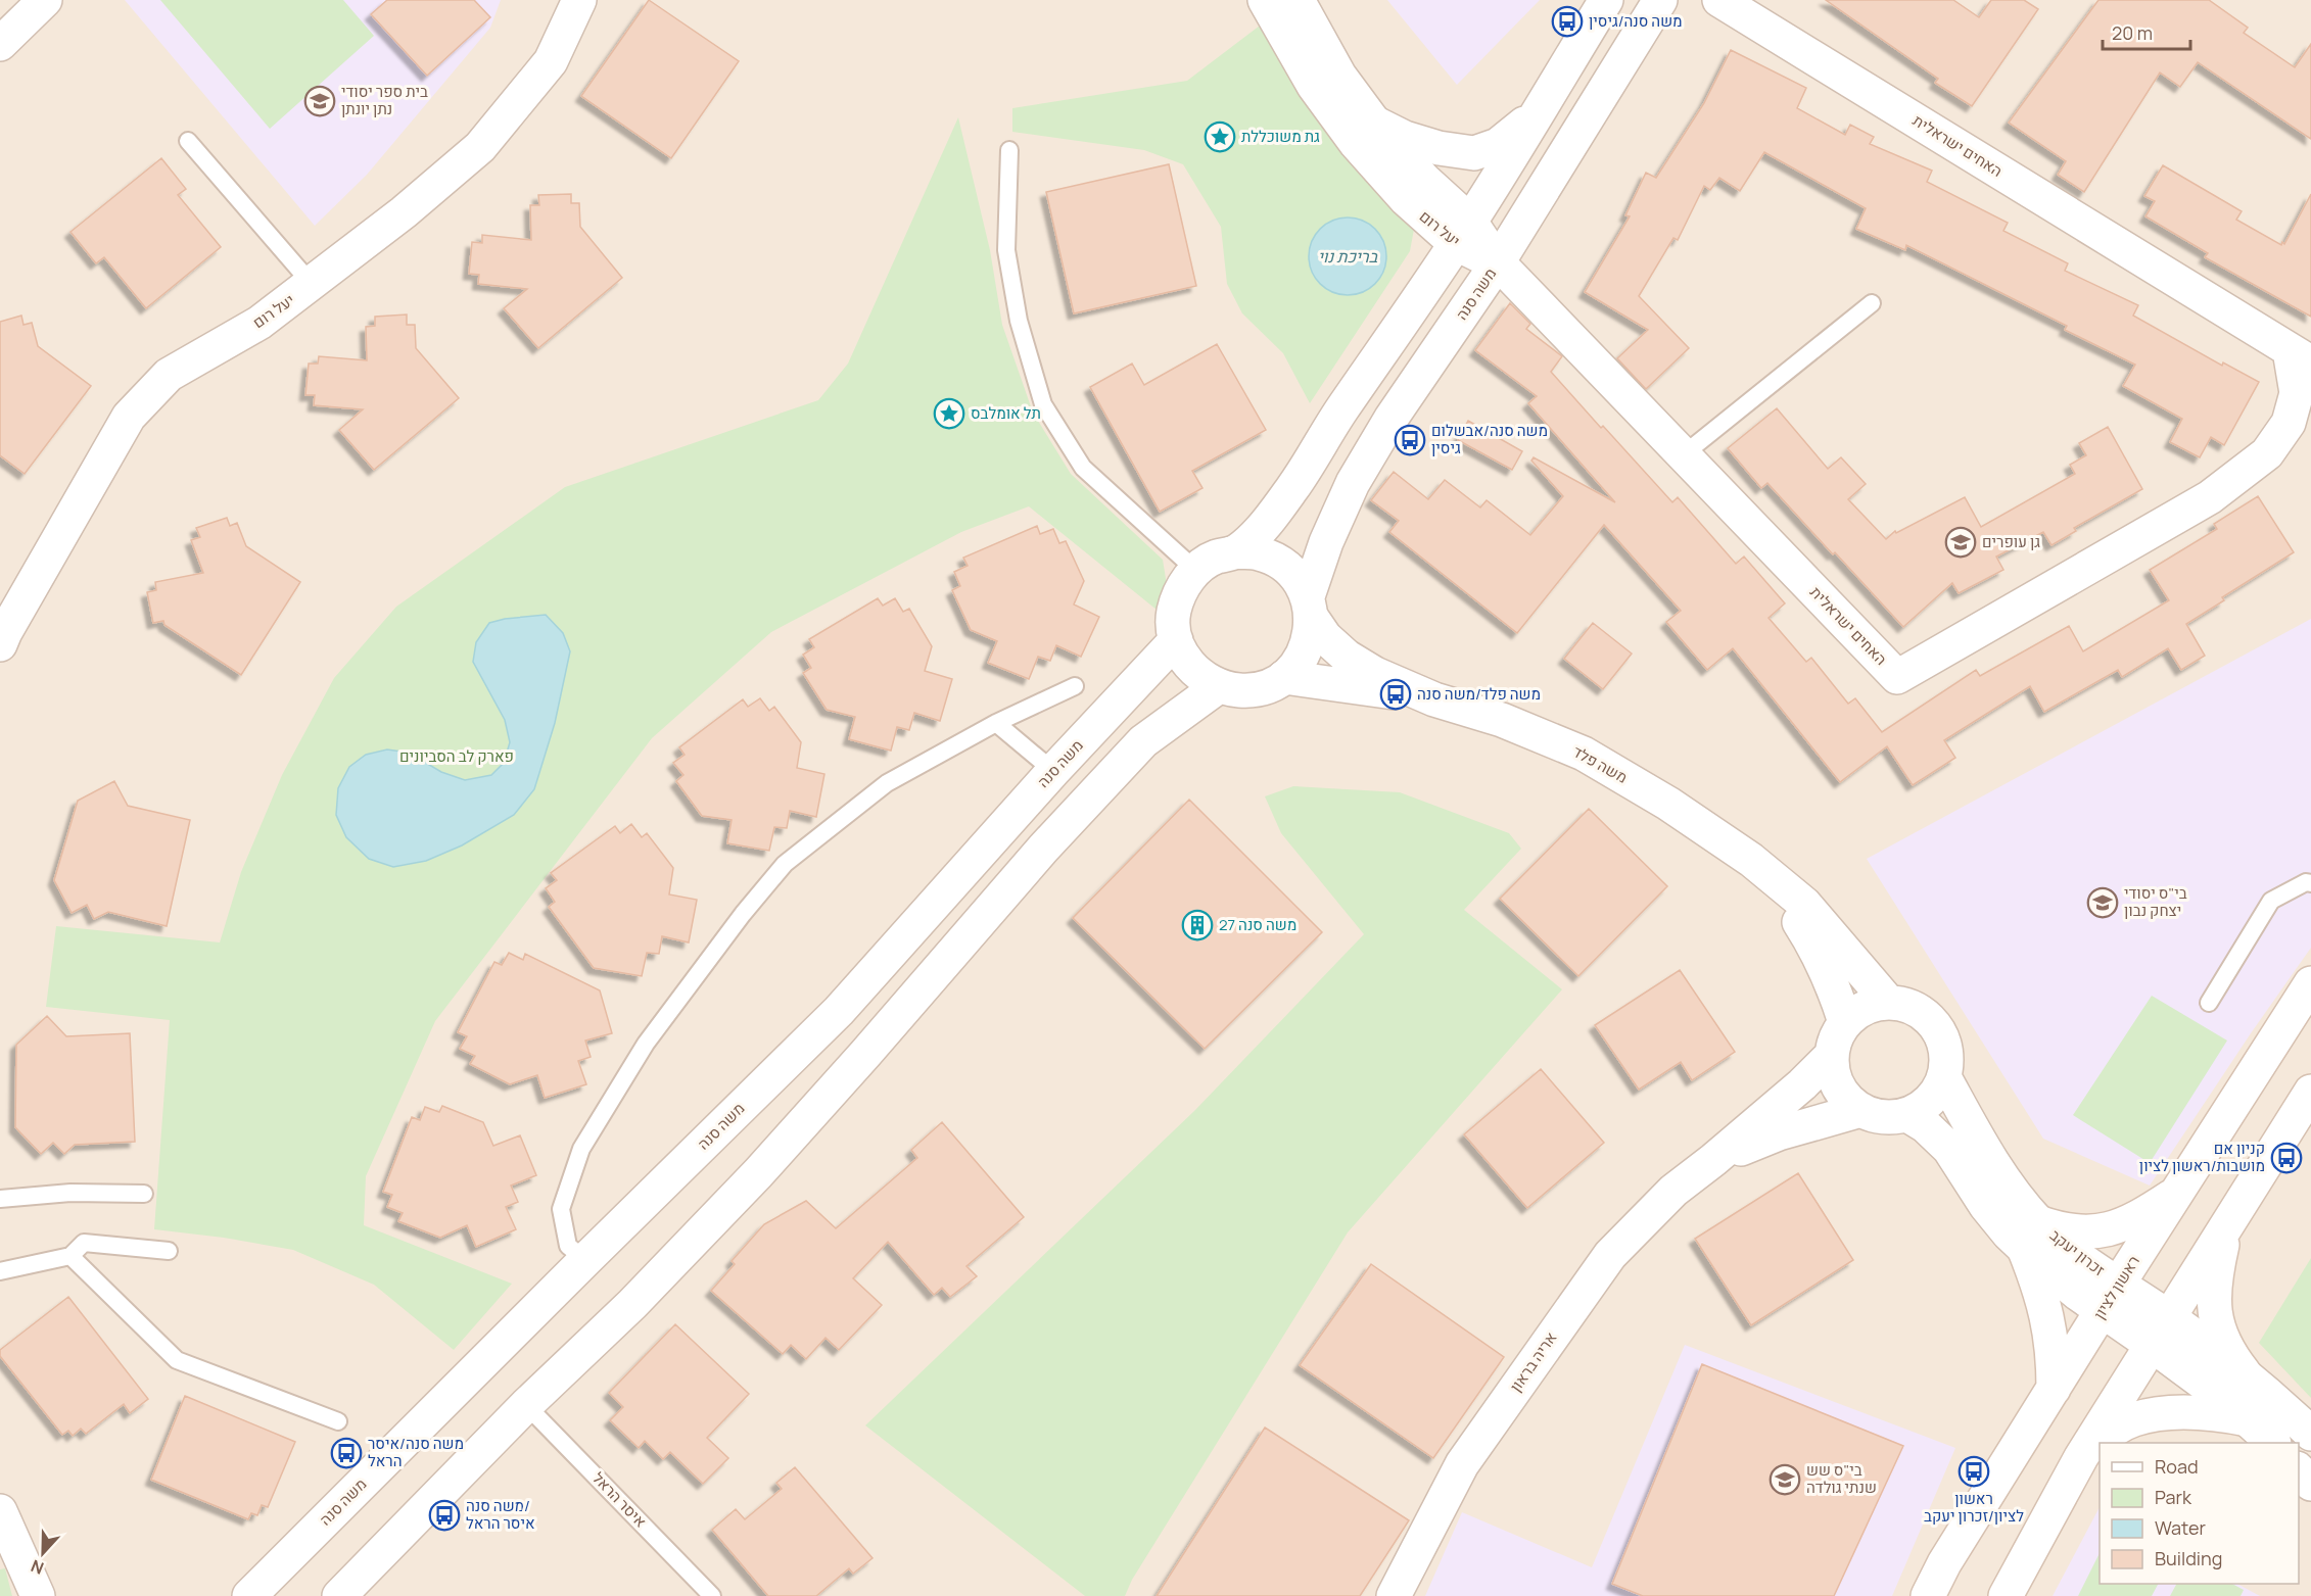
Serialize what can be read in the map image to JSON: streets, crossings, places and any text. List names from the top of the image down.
{
  "streets": {
    "street": [
      "האחים ישראלית",
      "יעל רום",
      "משה סנה",
      "משה פלד",
      "זכרון יעקב",
      "ראשון לציון",
      "אריה בראון"
    ],
    "lane": ["איסר הראל"]
  },
  "crossings": [
    ["האחים ישראלית", "יעל רום"],
    ["האחים ישראלית", "משה סנה"],
    ["יעל רום", "משה סנה"],
    ["משה סנה", "משה פלד"],
    ["משה פלד", "זכרון יעקב"],
    ["משה פלד", "אריה בראון"],
    ["זכרון יעקב", "ראשון לציון"],
    ["זכרון יעקב", "אריה בראון"]
  ],
  "water": ["בריכת נוי"],
  "parks": ["פארק לב הסביונים"],
  "places": {
    "bus stop": [
      "משה סנה/גיסין",
      "משה סנה/אבשלום גיסין",
      "משה פלד/משה סנה",
      "קניון אם מושבות/ראשון לציון",
      "משה סנה/איסר הראל",
      "ראשון לציון/זכרון יעקב",
      "משה סנה/ איסר הראל"
    ],
    "school or university": [
      "בית ספר יסודי נתן יונתן",
      "גן עופרים",
      "בי\"ס יסודי יצחק נבון",
      "בי\"ס שש שנתי גולדה"
    ],
    "place": ["גת משוכללת", "תל אומלבס"],
    "building": ["משה סנה 27"]
  },
  "legend": [
    "Road",
    "Park",
    "Water",
    "Building"
  ],
  "scale_bar": "20 m",
  "north": "bottom"
}
